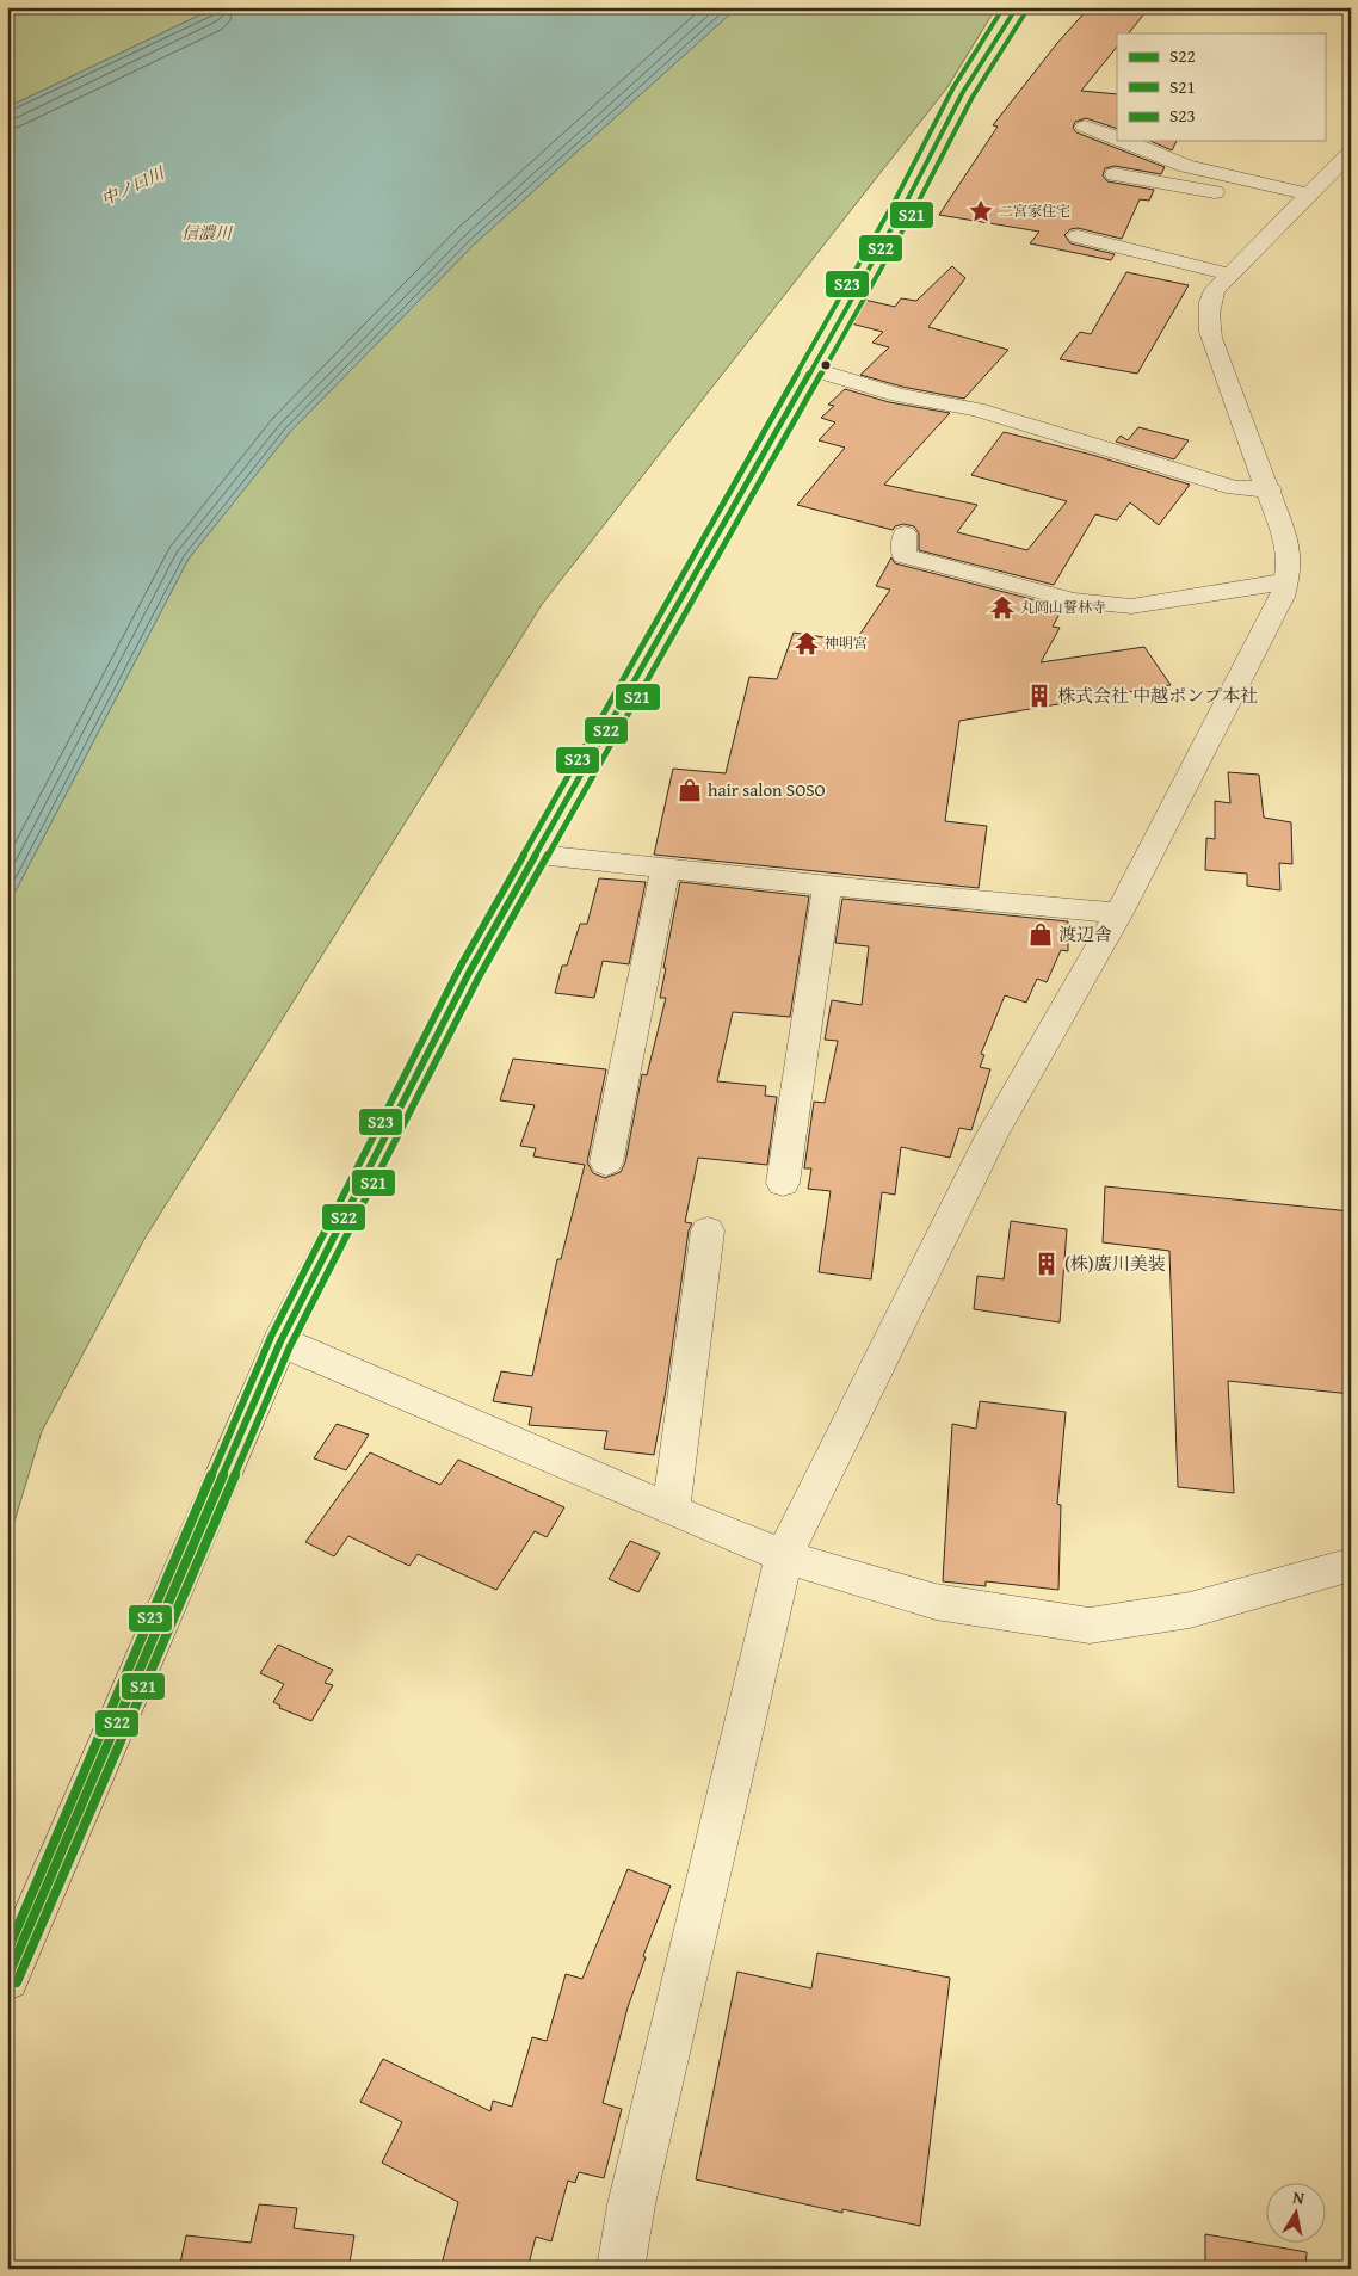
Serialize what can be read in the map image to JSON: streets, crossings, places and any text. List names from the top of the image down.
{
  "water": ["中ノ口川", "信濃川"],
  "places": {
    "place": ["二宮家住宅"],
    "temple": ["丸岡山誓林寺", "神明宮"],
    "building": ["株式会社 中越ポンプ本社", "(株)廣川美装"],
    "shop": ["hair salon SOSO", "渡辺舎"]
  },
  "lines": ["transit line S22", "transit line S23", "transit line S21"],
  "legend": ["S22", "S21", "S23"],
  "north": "top"
}
